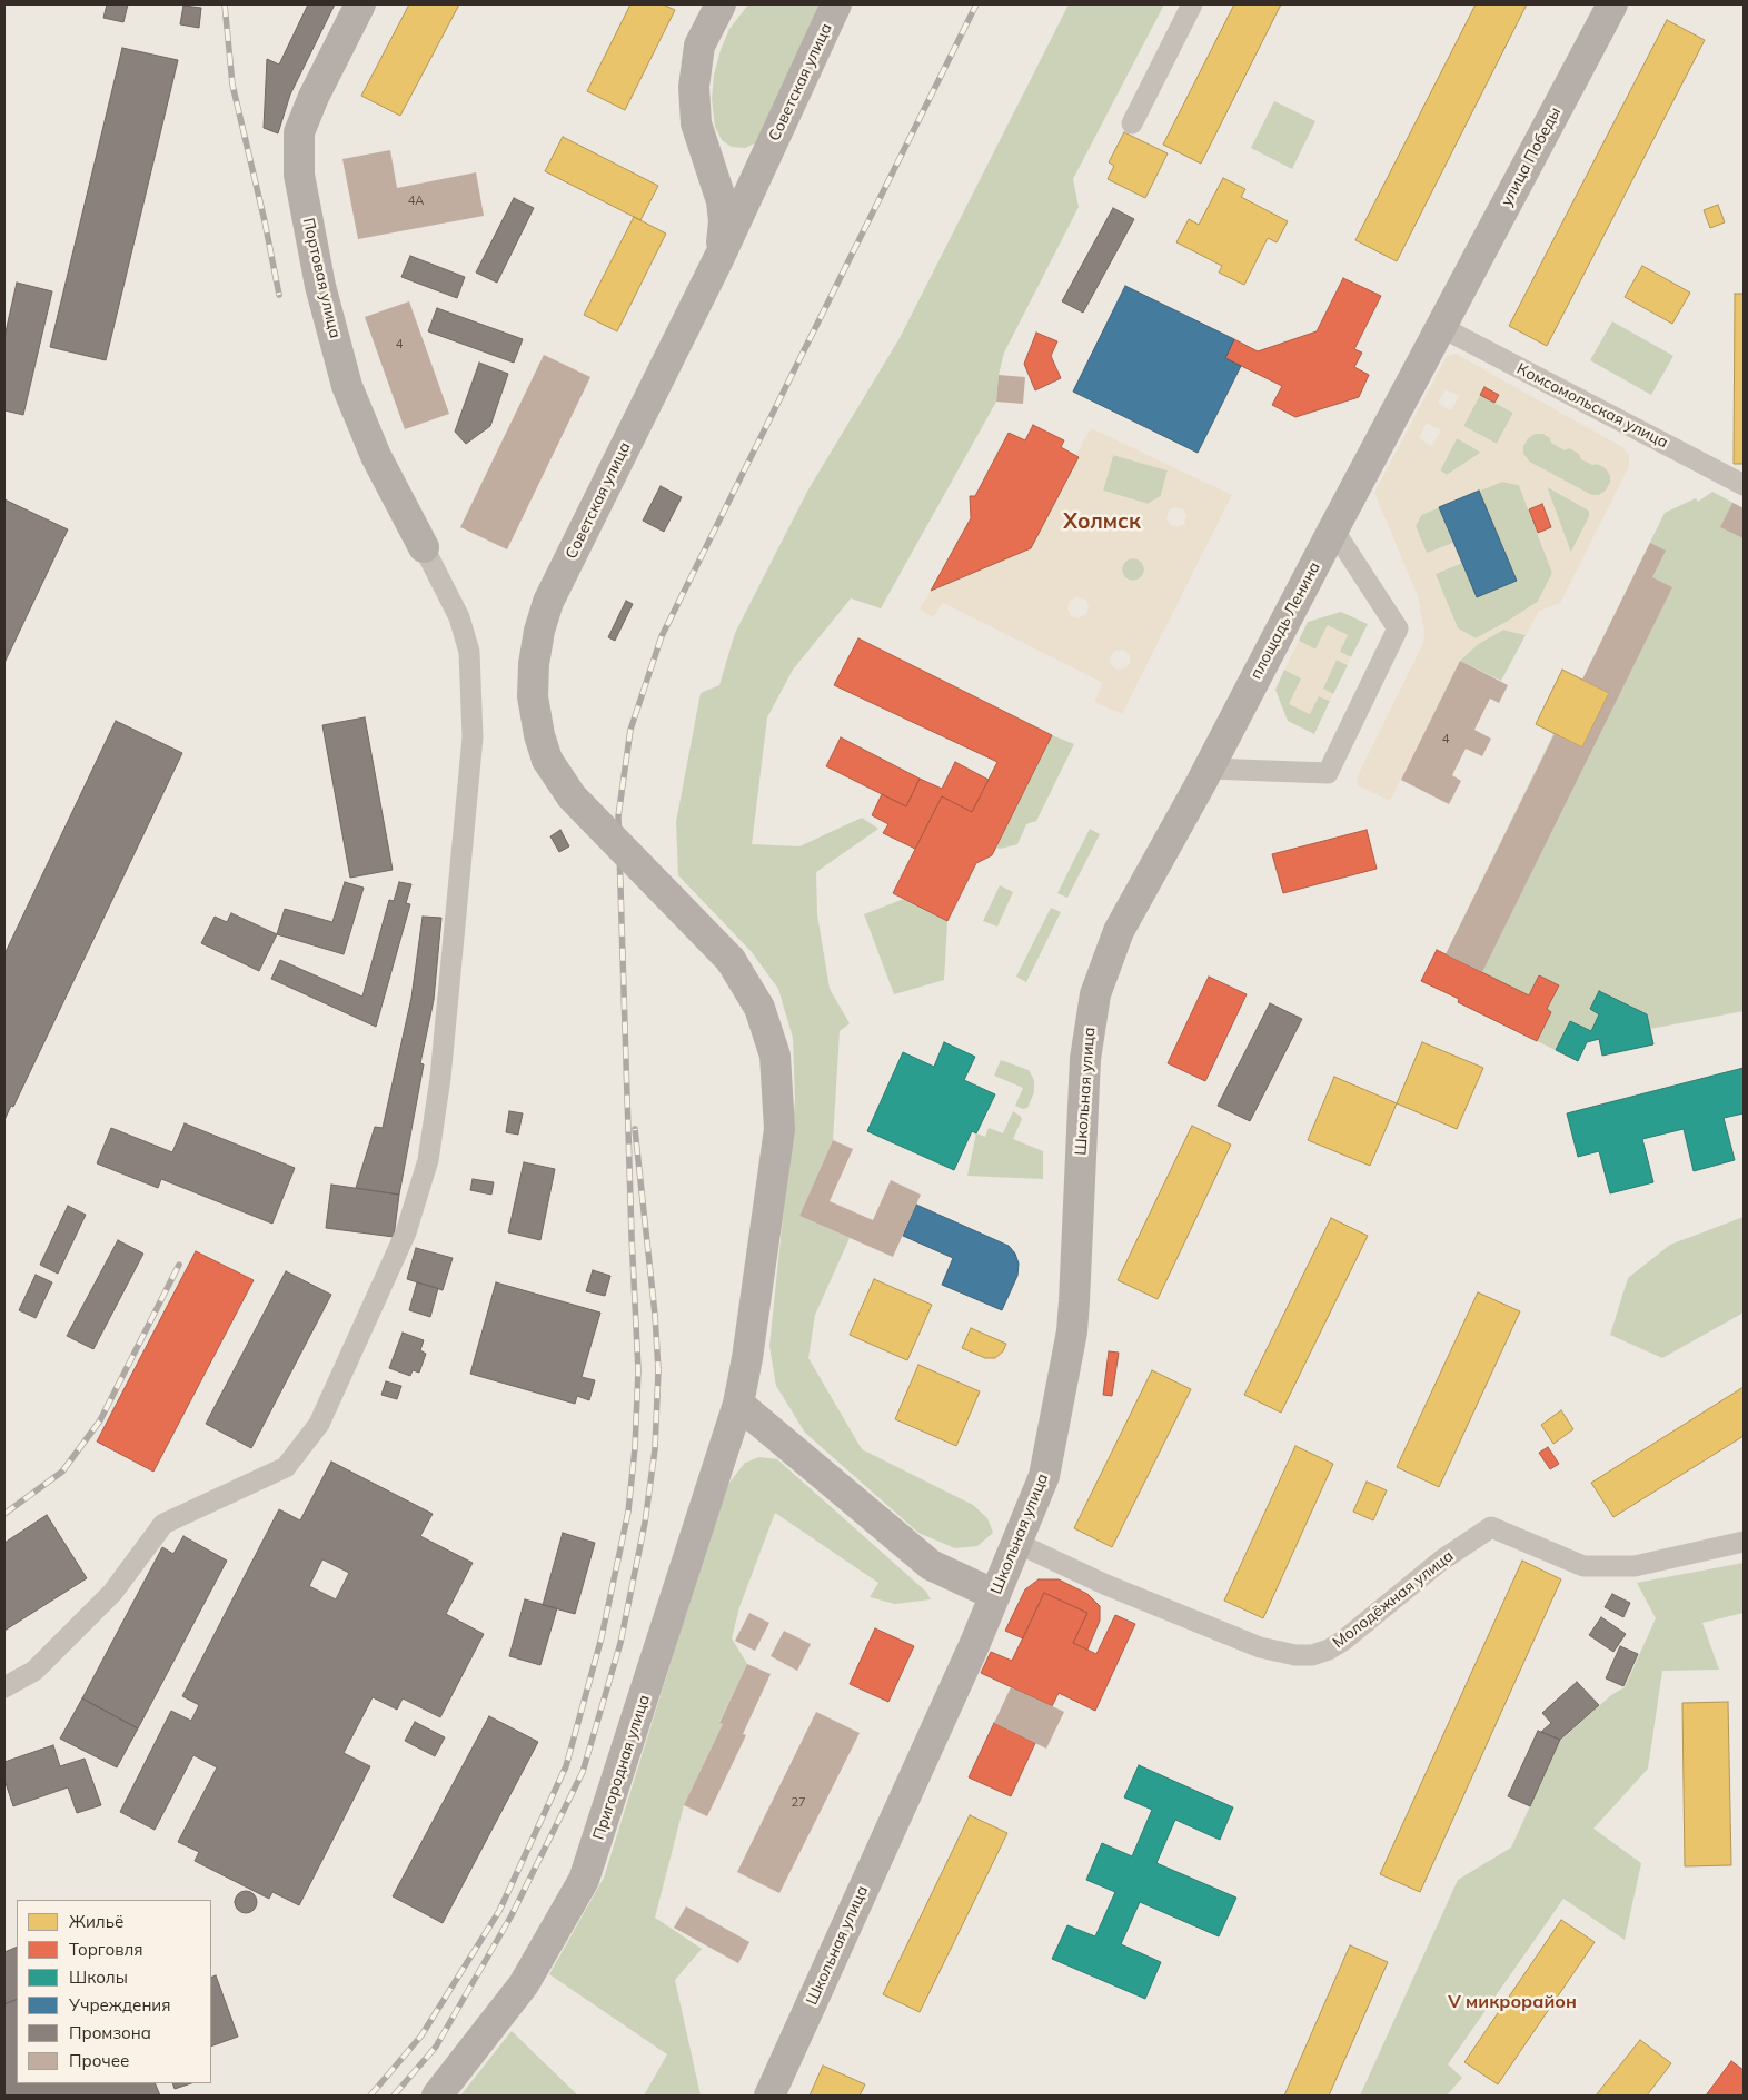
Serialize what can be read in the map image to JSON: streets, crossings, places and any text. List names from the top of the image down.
{
  "streets": {
    "main road": [
      "Советская улица",
      "улица Победы",
      "Портовая улица",
      "площадь Ленина",
      "Школьная улица",
      "Пригородная улица"
    ],
    "street": ["Комсомольская улица", "Молодёжная улица"]
  },
  "crossings": [
    ["Советская улица", "Пригородная улица"],
    ["улица Победы", "Комсомольская улица"],
    ["улица Победы", "площадь Ленина"],
    ["Комсомольская улица", "площадь Ленина"],
    ["площадь Ленина", "Школьная улица"],
    ["Школьная улица", "Молодёжная улица"]
  ],
  "districts": ["Холмск", "V микрорайон"],
  "house_numbers": [
    "4А",
    "4",
    "4",
    "27"
  ],
  "legend": [
    "Жильё",
    "Торговля",
    "Школы",
    "Учреждения",
    "Промзона",
    "Прочее"
  ]
}
